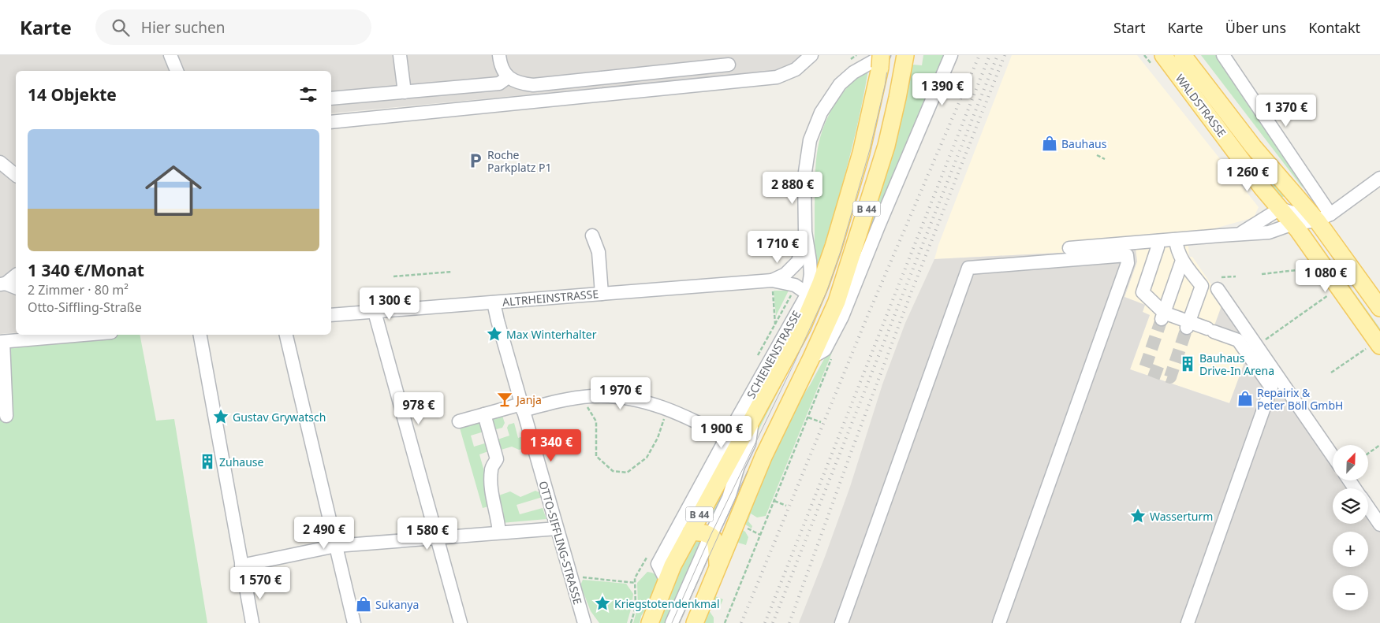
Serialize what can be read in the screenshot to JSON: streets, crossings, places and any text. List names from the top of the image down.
{
  "streets": {
    "main road": ["WALDSTRASSE", "B 44", "SCHIENENSTRASSE"],
    "street": ["ALTRHEINSTRASSE", "OTTO-SIFFLING-STRASSE"]
  },
  "crossings": [
    ["B 44", "SCHIENENSTRASSE"],
    ["ALTRHEINSTRASSE", "SCHIENENSTRASSE"],
    ["ALTRHEINSTRASSE", "OTTO-SIFFLING-STRASSE"]
  ],
  "places": {
    "shop": ["Bauhaus", "Repairix & Peter Böll GmbH", "Sukanya"],
    "parking": ["Roche Parkplatz P1"],
    "place": [
      "Max Winterhalter",
      "Gustav Grywatsch",
      "Wasserturm",
      "Kriegstotendenkmal"
    ],
    "building": ["Bauhaus Drive-In Arena", "Zuhause"],
    "bar": ["Janja"]
  },
  "north": "top right",
  "page": {
    "header": "Karte",
    "search": "Hier suchen",
    "nav": [
      "Start",
      "Karte",
      "Über uns",
      "Kontakt"
    ],
    "heading": "14 Objekte",
    "price": [
      "1 390 €",
      "1 370 €",
      "1 260 €",
      "2 880 €",
      "1 710 €",
      "1 080 €",
      "1 300 €",
      "1 970 €",
      "978 €",
      "1 900 €",
      "1 340 €",
      "2 490 €",
      "1 580 €",
      "1 570 €"
    ],
    "list": [
      {
        "name": "1 340 €/Monat",
        "note": "2 Zimmer · 80 m² · Otto-Siffling-Straße"
      }
    ],
    "map_buttons": ["+", "−"]
  }
}
